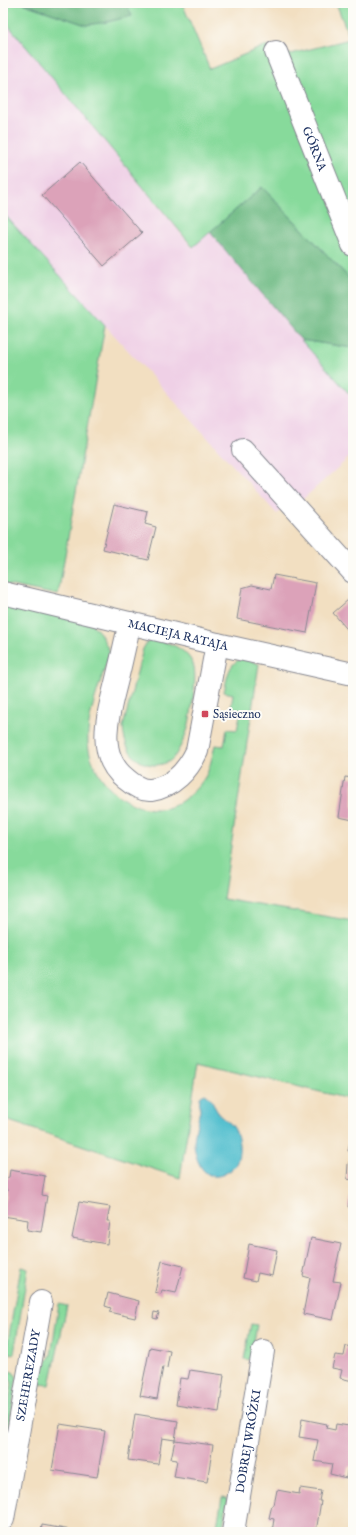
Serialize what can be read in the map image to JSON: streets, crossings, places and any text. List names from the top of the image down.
{
  "streets": {
    "street": [
      "GÓRNA",
      "MACIEJA RATAJA",
      "SZEHEREZADY",
      "DOBREJ WRÓŻKI"
    ]
  },
  "places": {
    "transit": ["Sąsieczno"]
  }
}
